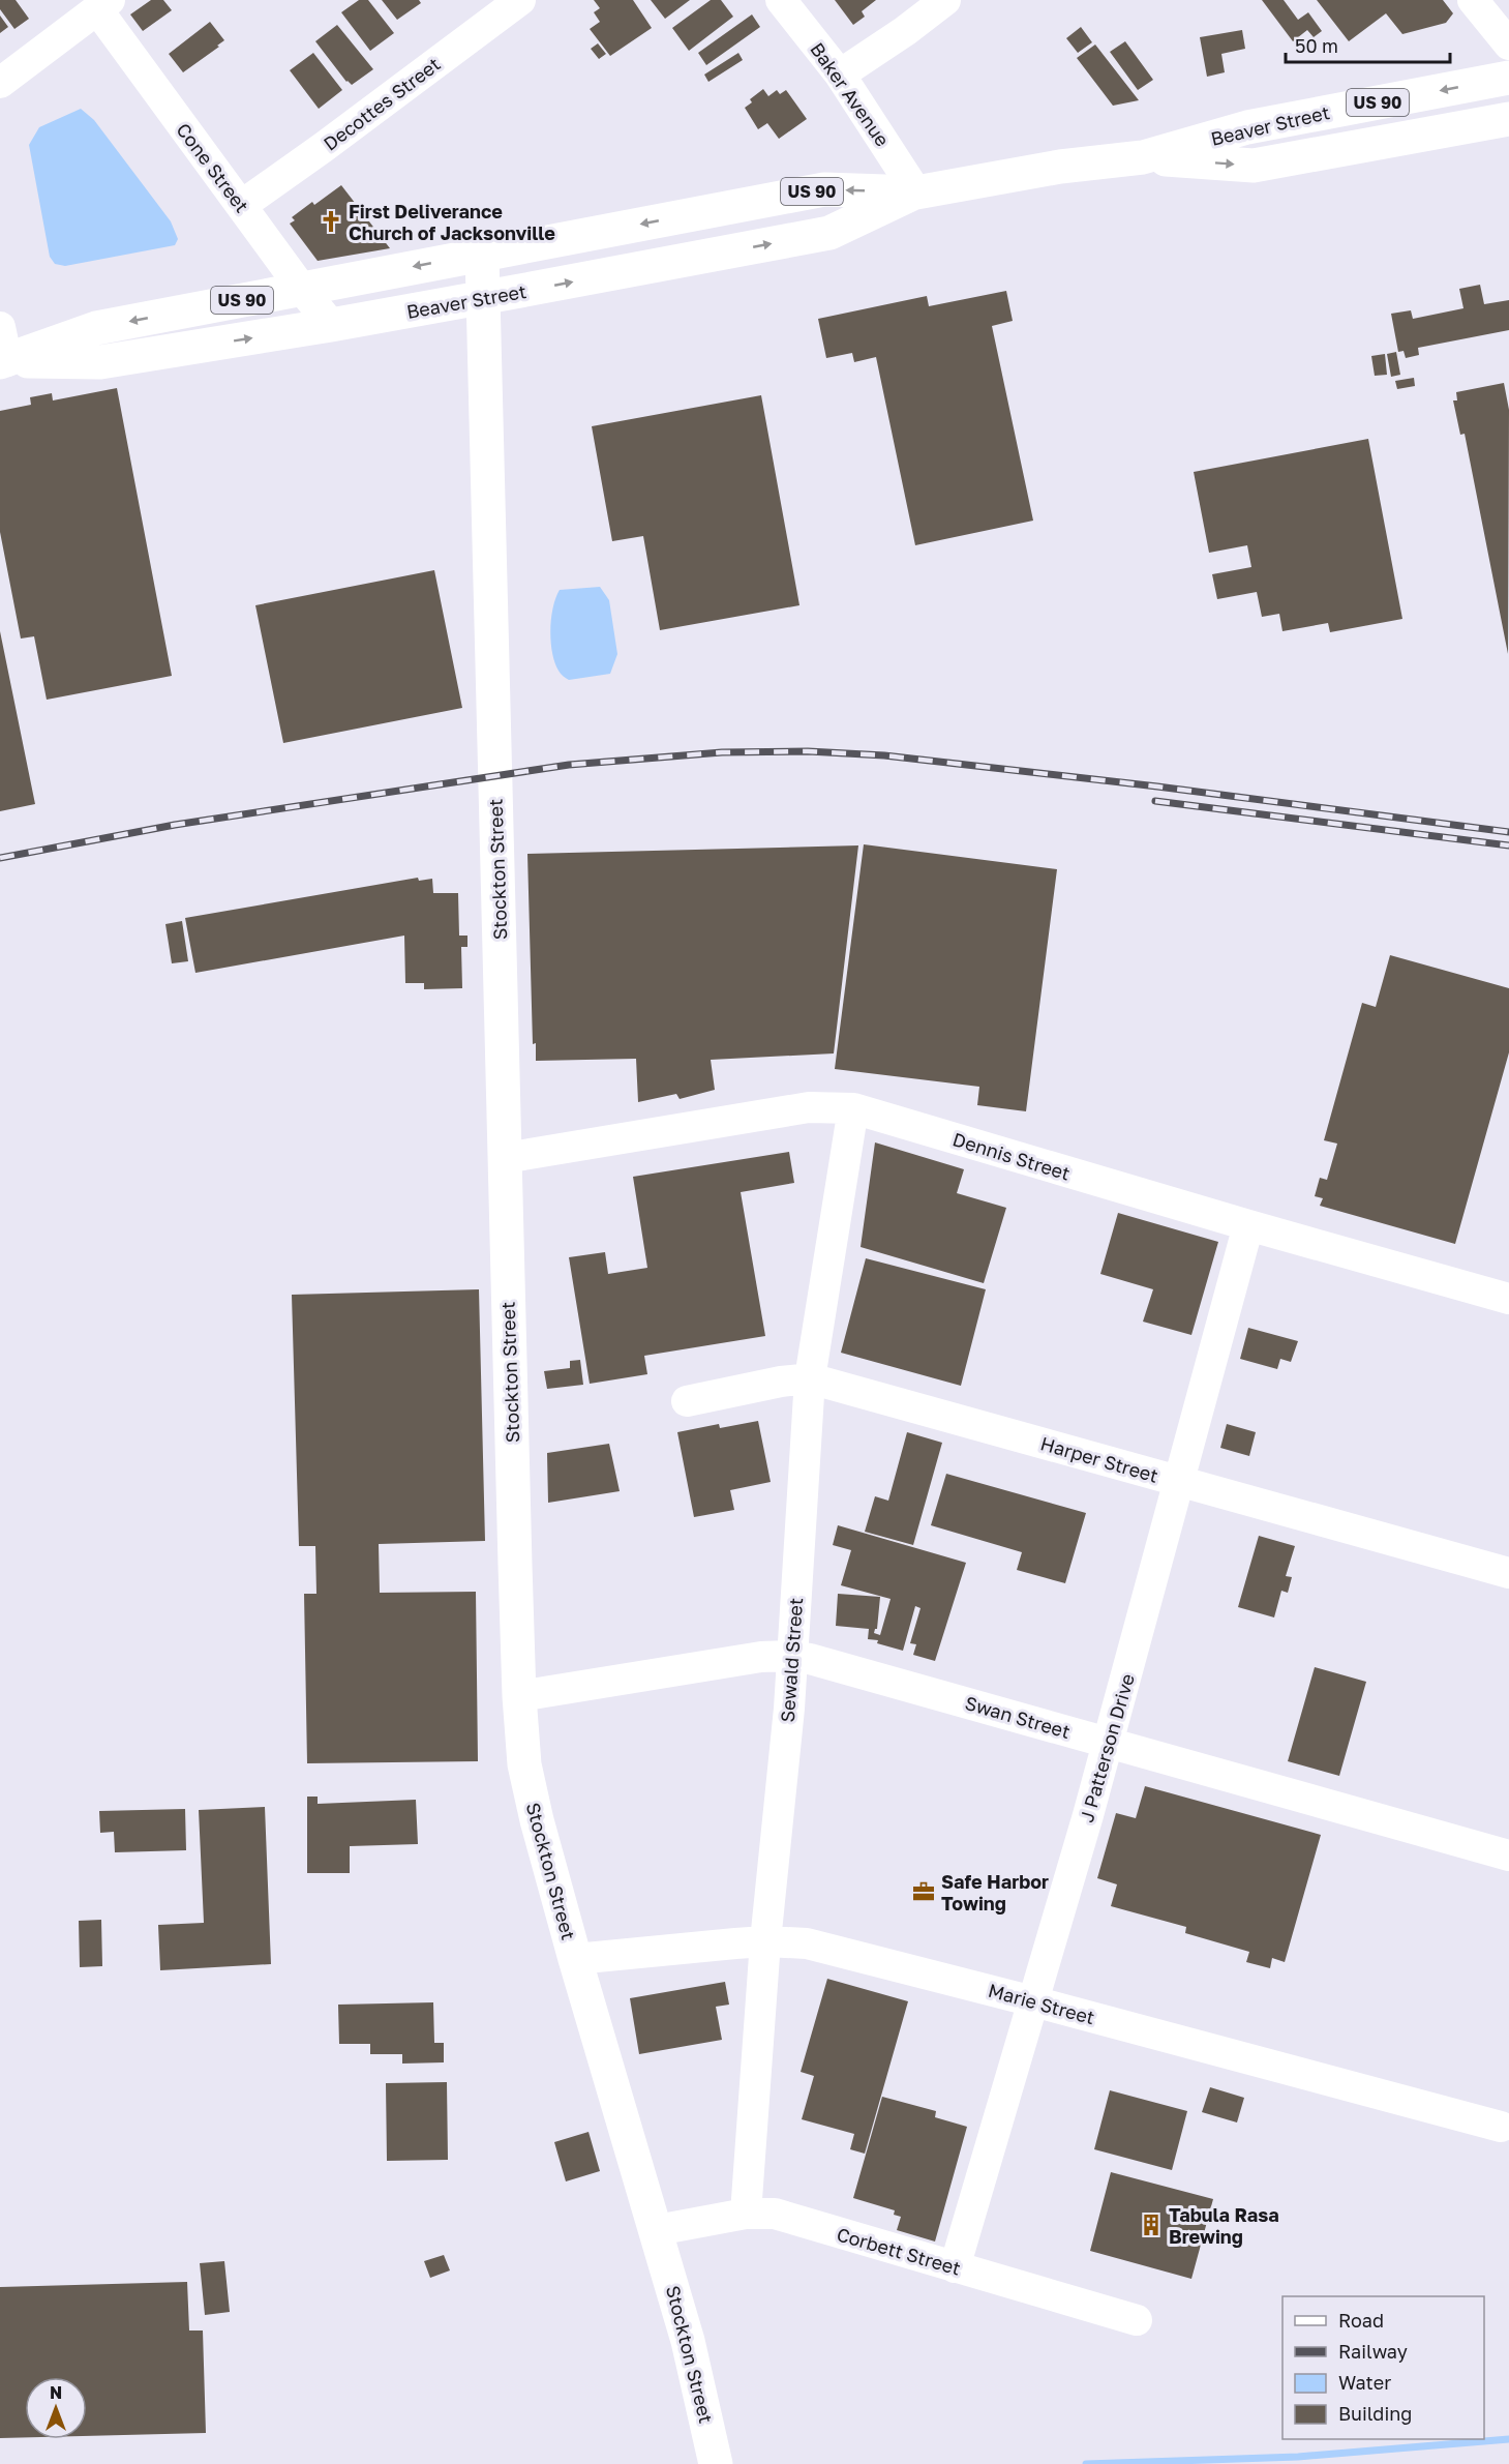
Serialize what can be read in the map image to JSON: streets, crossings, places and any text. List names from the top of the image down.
{
  "streets": {
    "main road": ["US 90", "Beaver Street", "Stockton Street"],
    "street": [
      "Baker Avenue",
      "Decottes Street",
      "Cone Street",
      "Dennis Street",
      "Harper Street",
      "Sewald Street",
      "Swan Street",
      "J Patterson Drive",
      "Marie Street",
      "Corbett Street"
    ]
  },
  "crossings": [
    ["Baker Avenue", "Beaver Street"],
    ["Decottes Street", "Cone Street"],
    ["Beaver Street", "Cone Street"],
    ["Beaver Street", "Stockton Street"],
    ["Stockton Street", "Dennis Street"],
    ["Stockton Street", "Swan Street"],
    ["Stockton Street", "Marie Street"],
    ["Stockton Street", "Corbett Street"],
    ["Dennis Street", "Sewald Street"],
    ["Dennis Street", "J Patterson Drive"],
    ["Harper Street", "Sewald Street"],
    ["Harper Street", "J Patterson Drive"],
    ["Sewald Street", "Swan Street"],
    ["Sewald Street", "Marie Street"],
    ["Sewald Street", "Corbett Street"],
    ["Swan Street", "J Patterson Drive"],
    ["J Patterson Drive", "Marie Street"],
    ["J Patterson Drive", "Corbett Street"]
  ],
  "places": {
    "church": ["First Deliverance Church of Jacksonville"],
    "office": ["Safe Harbor Towing"],
    "building": ["Tabula Rasa Brewing"]
  },
  "legend": [
    "Road",
    "Railway",
    "Water",
    "Building"
  ],
  "scale_bar": "50 m",
  "north": "top"
}
